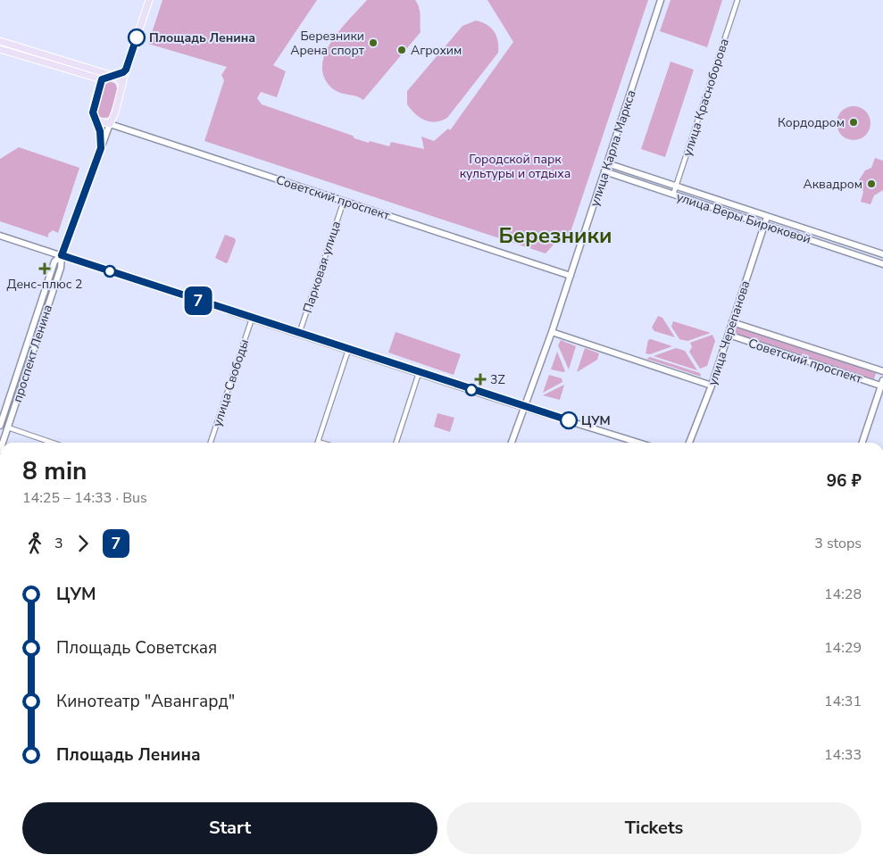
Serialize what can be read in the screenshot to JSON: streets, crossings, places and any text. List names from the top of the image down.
{
  "streets": {
    "main road": [
      "улица Карла Маркса",
      "Советский проспект",
      "улица Веры Бирюковой",
      "улица Черепанова",
      "проспект Ленина"
    ],
    "street": ["улица Красноборова", "Парковая улица", "улица Свободы"]
  },
  "crossings": [
    ["улица Красноборова", "улица Веры Бирюковой"],
    ["улица Карла Маркса", "Советский проспект"],
    ["улица Карла Маркса", "улица Веры Бирюковой"],
    ["Советский проспект", "Парковая улица"],
    ["Советский проспект", "улица Черепанова"],
    ["Советский проспект", "проспект Ленина"],
    ["улица Веры Бирюковой", "улица Черепанова"]
  ],
  "districts": ["Березники"],
  "parks": ["Городской парк культуры и отдыха"],
  "places": {
    "other": [
      "Площадь Ленина",
      "Березники Арена спорт",
      "Агрохим",
      "Кордодром",
      "Аквадром",
      "ЦУМ"
    ],
    "health": ["Денс-плюс 2", "3Z"]
  },
  "lines": ["bus line 7"],
  "page": {
    "on_map": "7",
    "heading": ["8 min", "14:25 – 14:33 · Bus", "96 ₽"],
    "legs": ["3", "7", "3 stops"],
    "list": [
      {
        "name": "ЦУМ",
        "value": "14:28"
      },
      {
        "name": "Площадь Советская",
        "value": "14:29"
      },
      {
        "name": "Кинотеатр \"Авангард\"",
        "value": "14:31"
      },
      {
        "name": "Площадь Ленина",
        "value": "14:33"
      }
    ],
    "buttons": ["Start", "Tickets"]
  }
}
